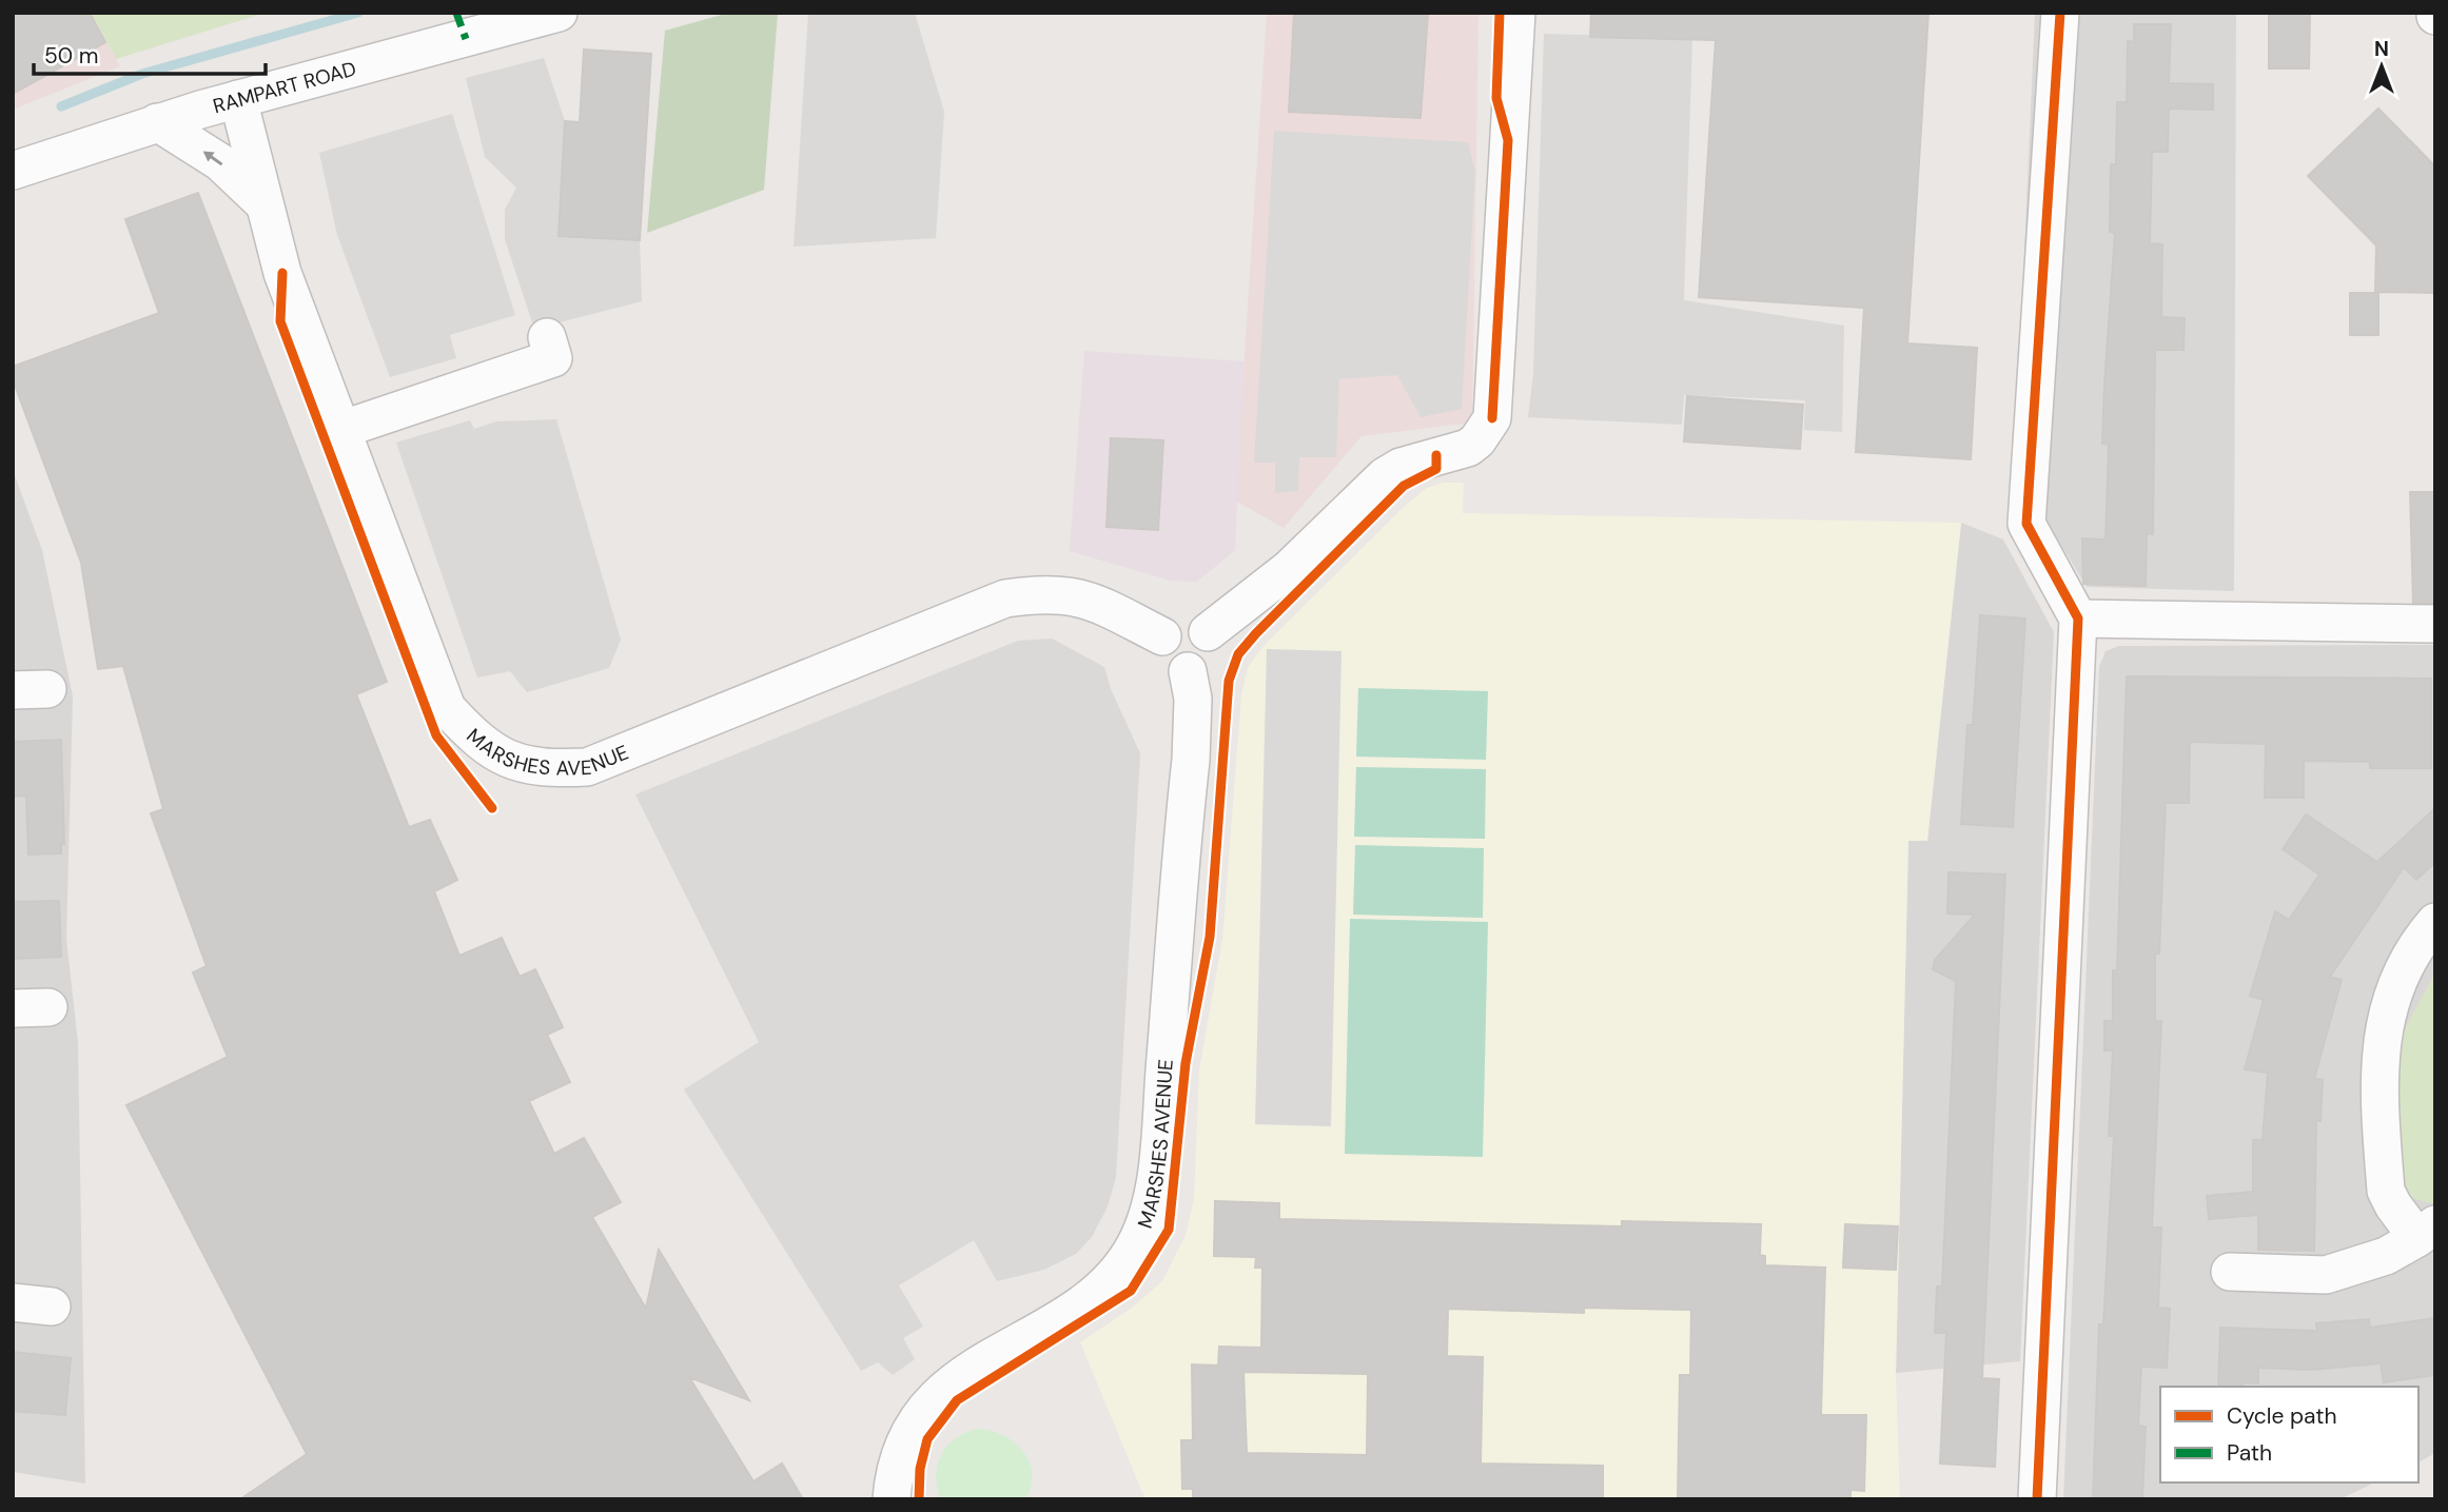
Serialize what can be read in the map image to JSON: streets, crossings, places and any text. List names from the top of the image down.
{
  "streets": {
    "street": ["RAMPART ROAD", "MARSHES AVENUE"]
  },
  "crossings": [
    ["RAMPART ROAD", "MARSHES AVENUE"]
  ],
  "legend": ["Cycle path", "Path"],
  "scale_bar": "50 m",
  "north": "top"
}
